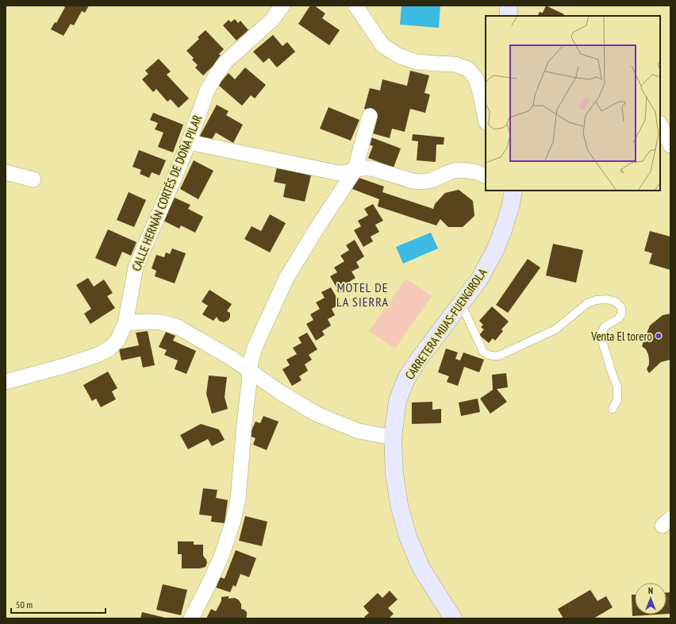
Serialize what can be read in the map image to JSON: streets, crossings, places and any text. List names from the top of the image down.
{
  "streets": {
    "main road": ["CARRETERA MIJAS-FUENGIROLA"],
    "street": ["CALLE HERNÁN CORTÉS DE DOÑA PILAR"]
  },
  "districts": ["MOTEL DE LA SIERRA"],
  "places": ["Venta El torero"],
  "scale_bar": "50 m",
  "north": "top"
}
